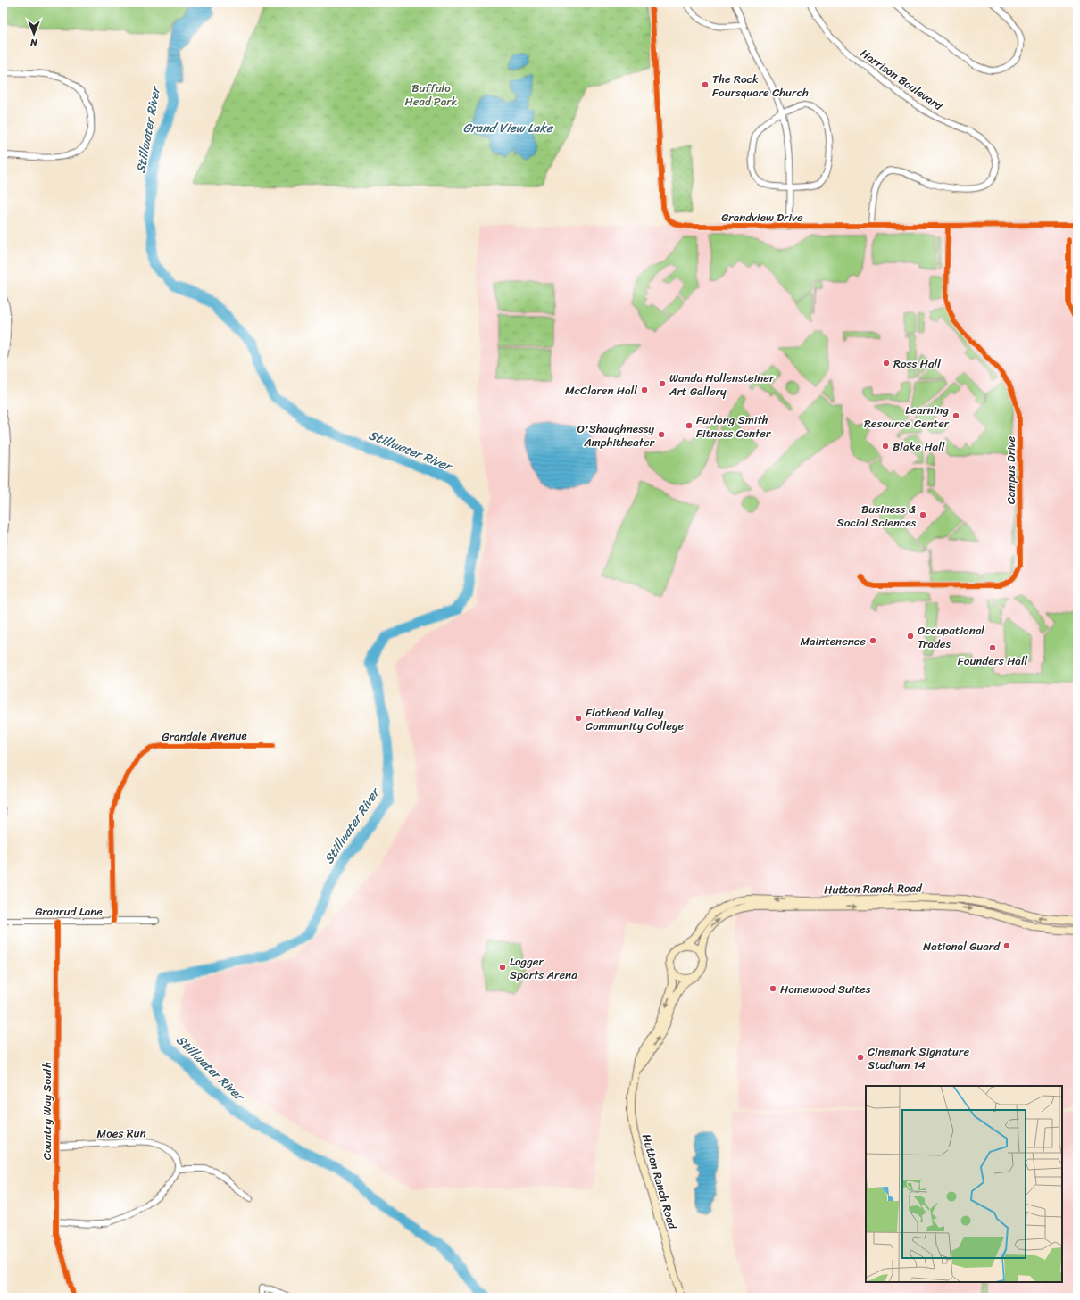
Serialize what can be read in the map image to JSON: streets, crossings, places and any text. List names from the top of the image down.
{
  "streets": {
    "main road": ["Hutton Ranch Road"],
    "street": [
      "Harrison Boulevard",
      "Grandview Drive",
      "Campus Drive",
      "Grandale Avenue",
      "Granrud Lane",
      "Country Way South",
      "Moes Run"
    ]
  },
  "crossings": [
    ["Harrison Boulevard", "Grandview Drive"],
    ["Grandview Drive", "Campus Drive"],
    ["Grandale Avenue", "Granrud Lane"],
    ["Granrud Lane", "Country Way South"],
    ["Country Way South", "Moes Run"]
  ],
  "water": ["Grand View Lake", "Stillwater River"],
  "parks": ["Buffalo Head Park"],
  "places": [
    "The Rock Foursquare Church",
    "Ross Hall",
    "Wanda Hollensteiner Art Gallery",
    "McClaren Hall",
    "Learning Resource Center",
    "Furlong Smith Fitness Center",
    "O'Shaughnessy Amphitheater",
    "Blake Hall",
    "Business & Social Sciences",
    "Occupational Trades",
    "Maintenence",
    "Founders Hall",
    "Flathead Valley Community College",
    "National Guard",
    "Logger Sports Arena",
    "Homewood Suites",
    "Cinemark Signature Stadium 14"
  ],
  "north": "bottom"
}
